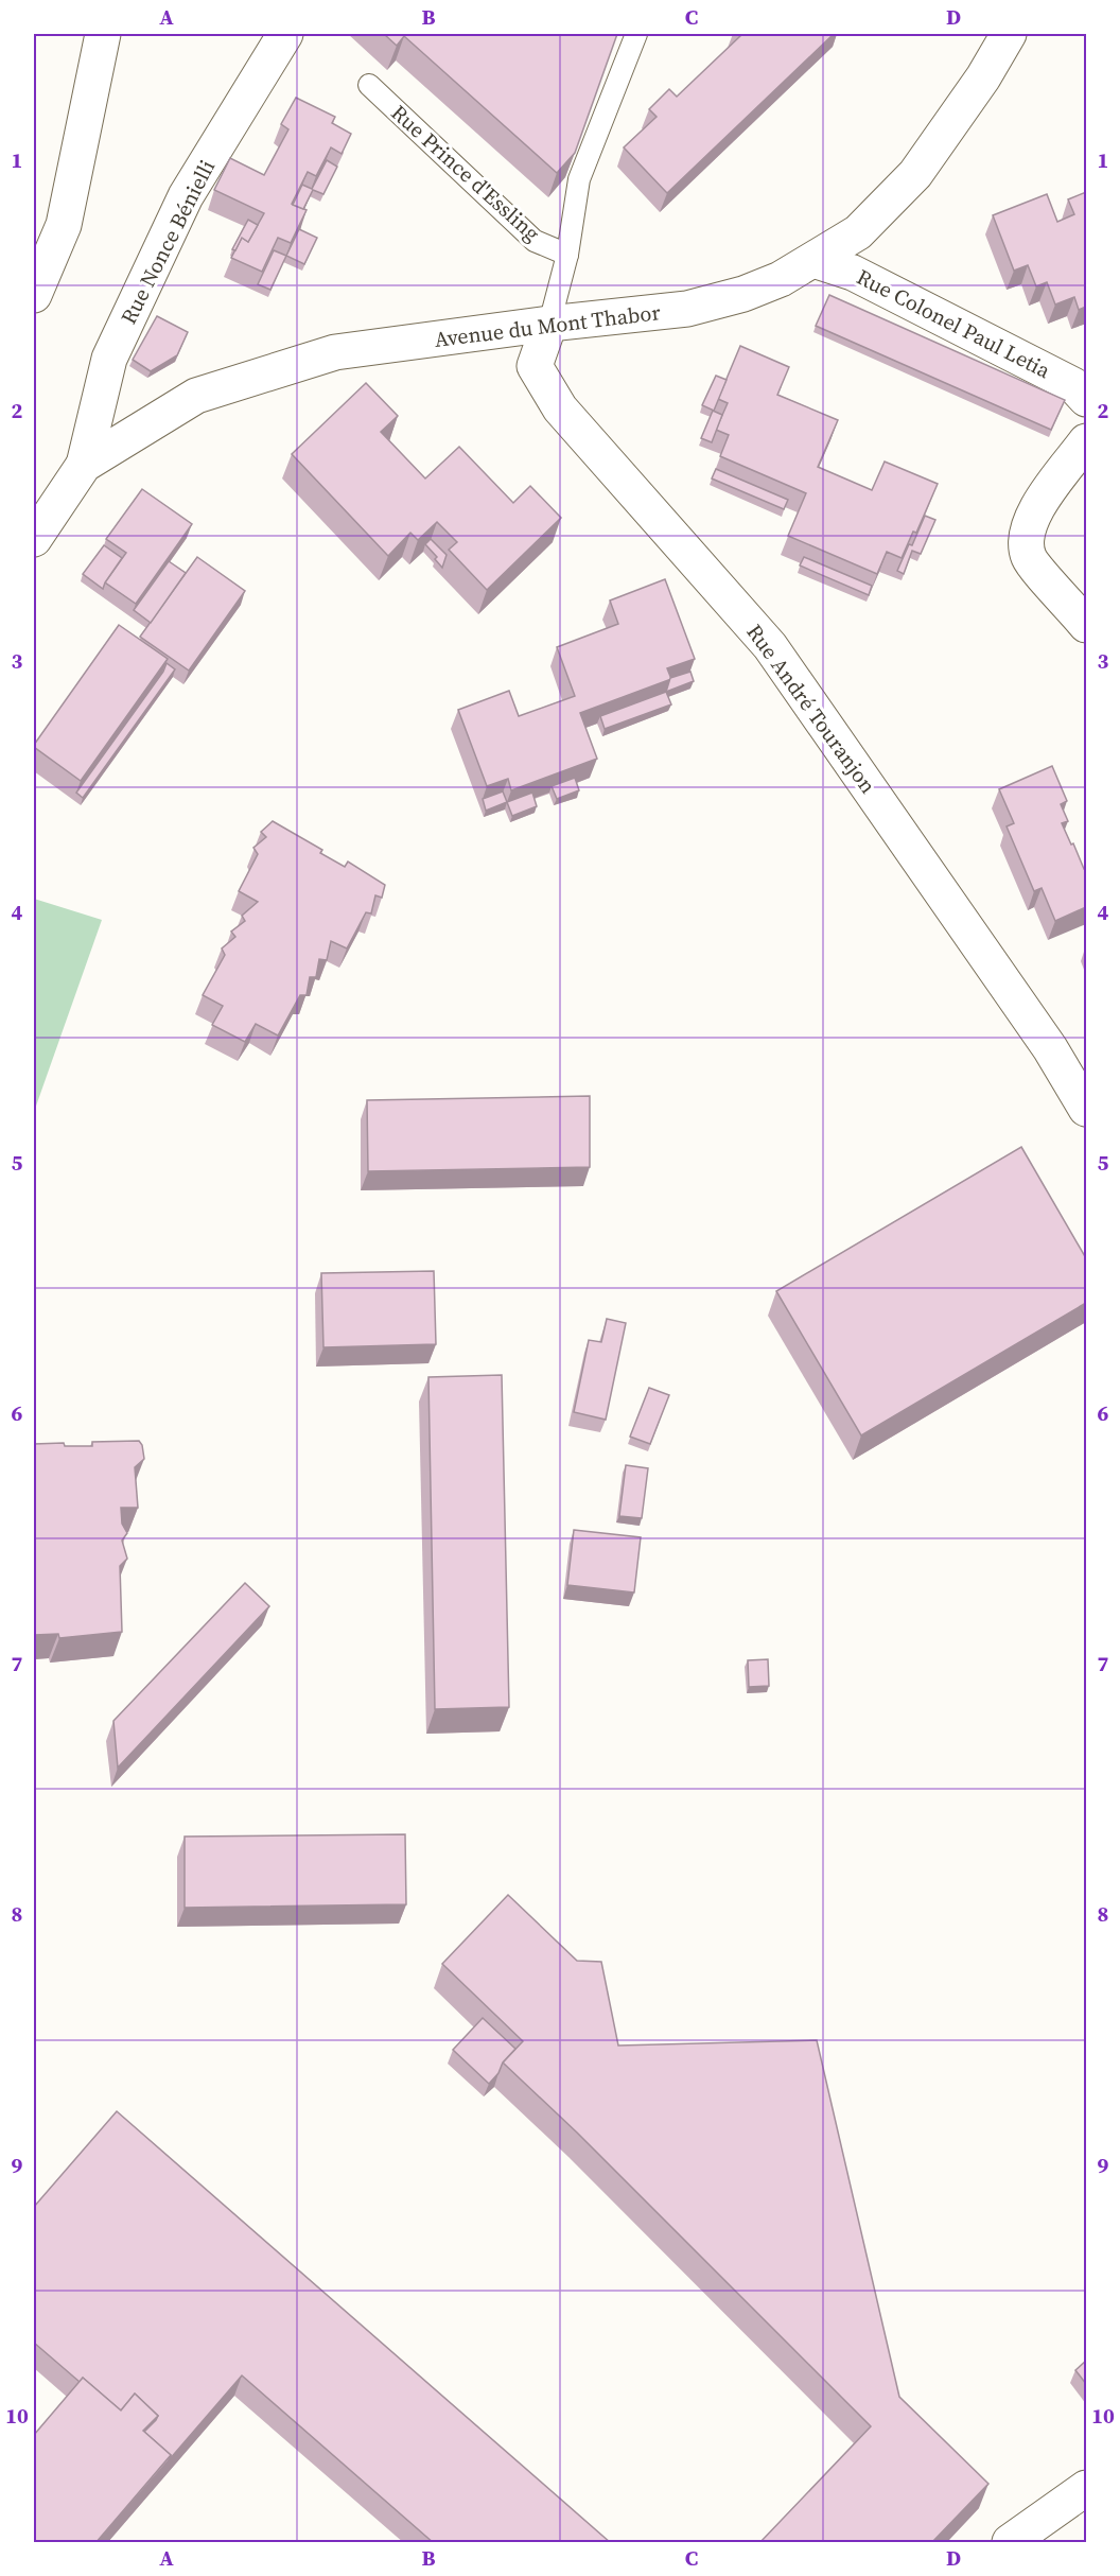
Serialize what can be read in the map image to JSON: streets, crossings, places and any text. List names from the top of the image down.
{
  "streets": {
    "street": [
      "Rue Nonce Bénielli",
      "Rue Colonel Paul Letia",
      "Avenue du Mont Thabor",
      "Rue André Touranjon"
    ],
    "lane": ["Rue Prince d'Essling"]
  },
  "crossings": [
    ["Rue Nonce Bénielli", "Avenue du Mont Thabor"],
    ["Rue Colonel Paul Letia", "Avenue du Mont Thabor"],
    ["Avenue du Mont Thabor", "Rue André Touranjon"]
  ],
  "grid": {
    "columns": [
      "A",
      "B",
      "C",
      "D"
    ],
    "rows": [
      "1",
      "2",
      "3",
      "4",
      "5",
      "6",
      "7",
      "8",
      "9",
      "10"
    ]
  }
}
